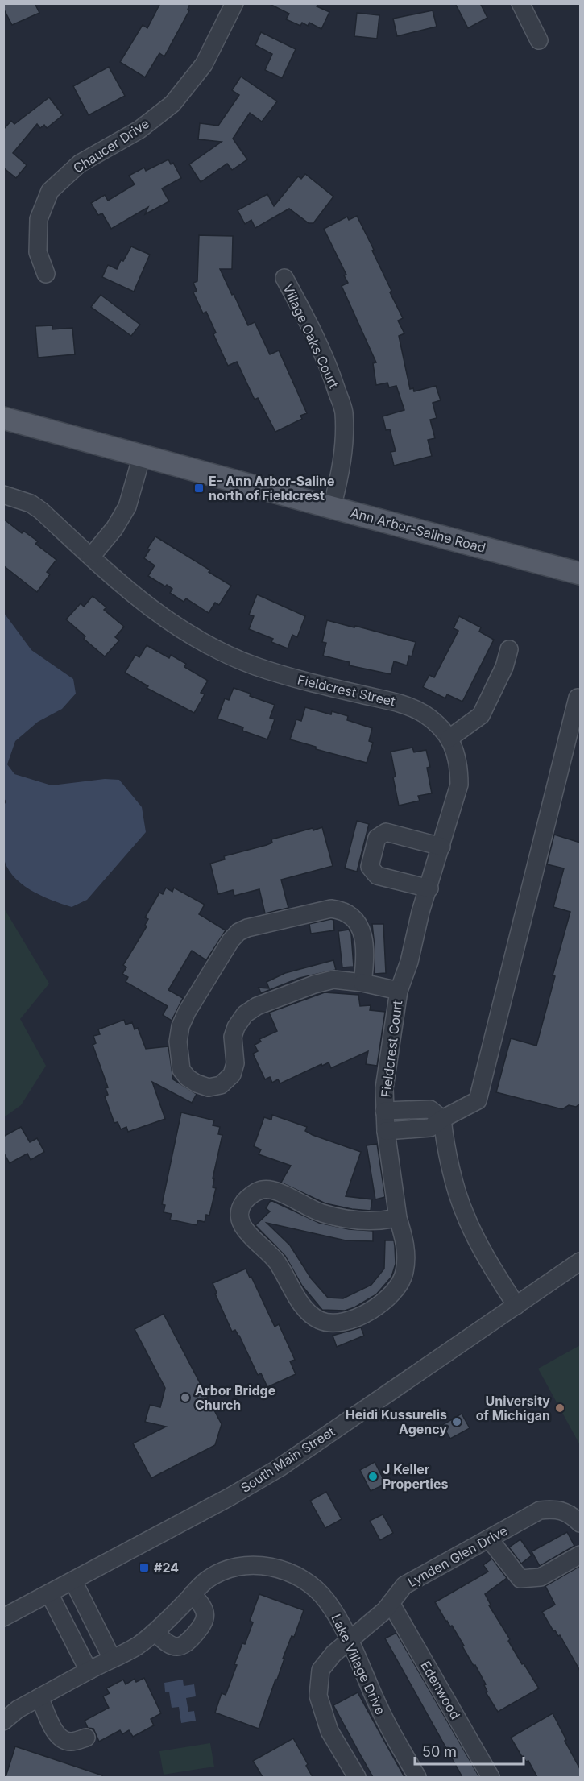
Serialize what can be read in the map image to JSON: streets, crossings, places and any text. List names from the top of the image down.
{
  "streets": {
    "main road": ["Ann Arbor-Saline Road"],
    "street": [
      "Chaucer Drive",
      "Village Oaks Court",
      "Fieldcrest Street",
      "Fieldcrest Court",
      "South Main Street",
      "Lynden Glen Drive",
      "Lake Village Drive",
      "Edenwood"
    ]
  },
  "crossings": [
    ["Village Oaks Court", "Ann Arbor-Saline Road"],
    ["Fieldcrest Street", "Fieldcrest Court"],
    ["Lynden Glen Drive", "Lake Village Drive"],
    ["Lynden Glen Drive", "Edenwood"]
  ],
  "places": {
    "transit": ["E- Ann Arbor-Saline north of Fieldcrest", "#24"],
    "other": [
      "Arbor Bridge Church",
      "University of Michigan",
      "Heidi Kussurelis Agency",
      "J Keller Properties"
    ]
  },
  "scale_bar": "50 m"
}
